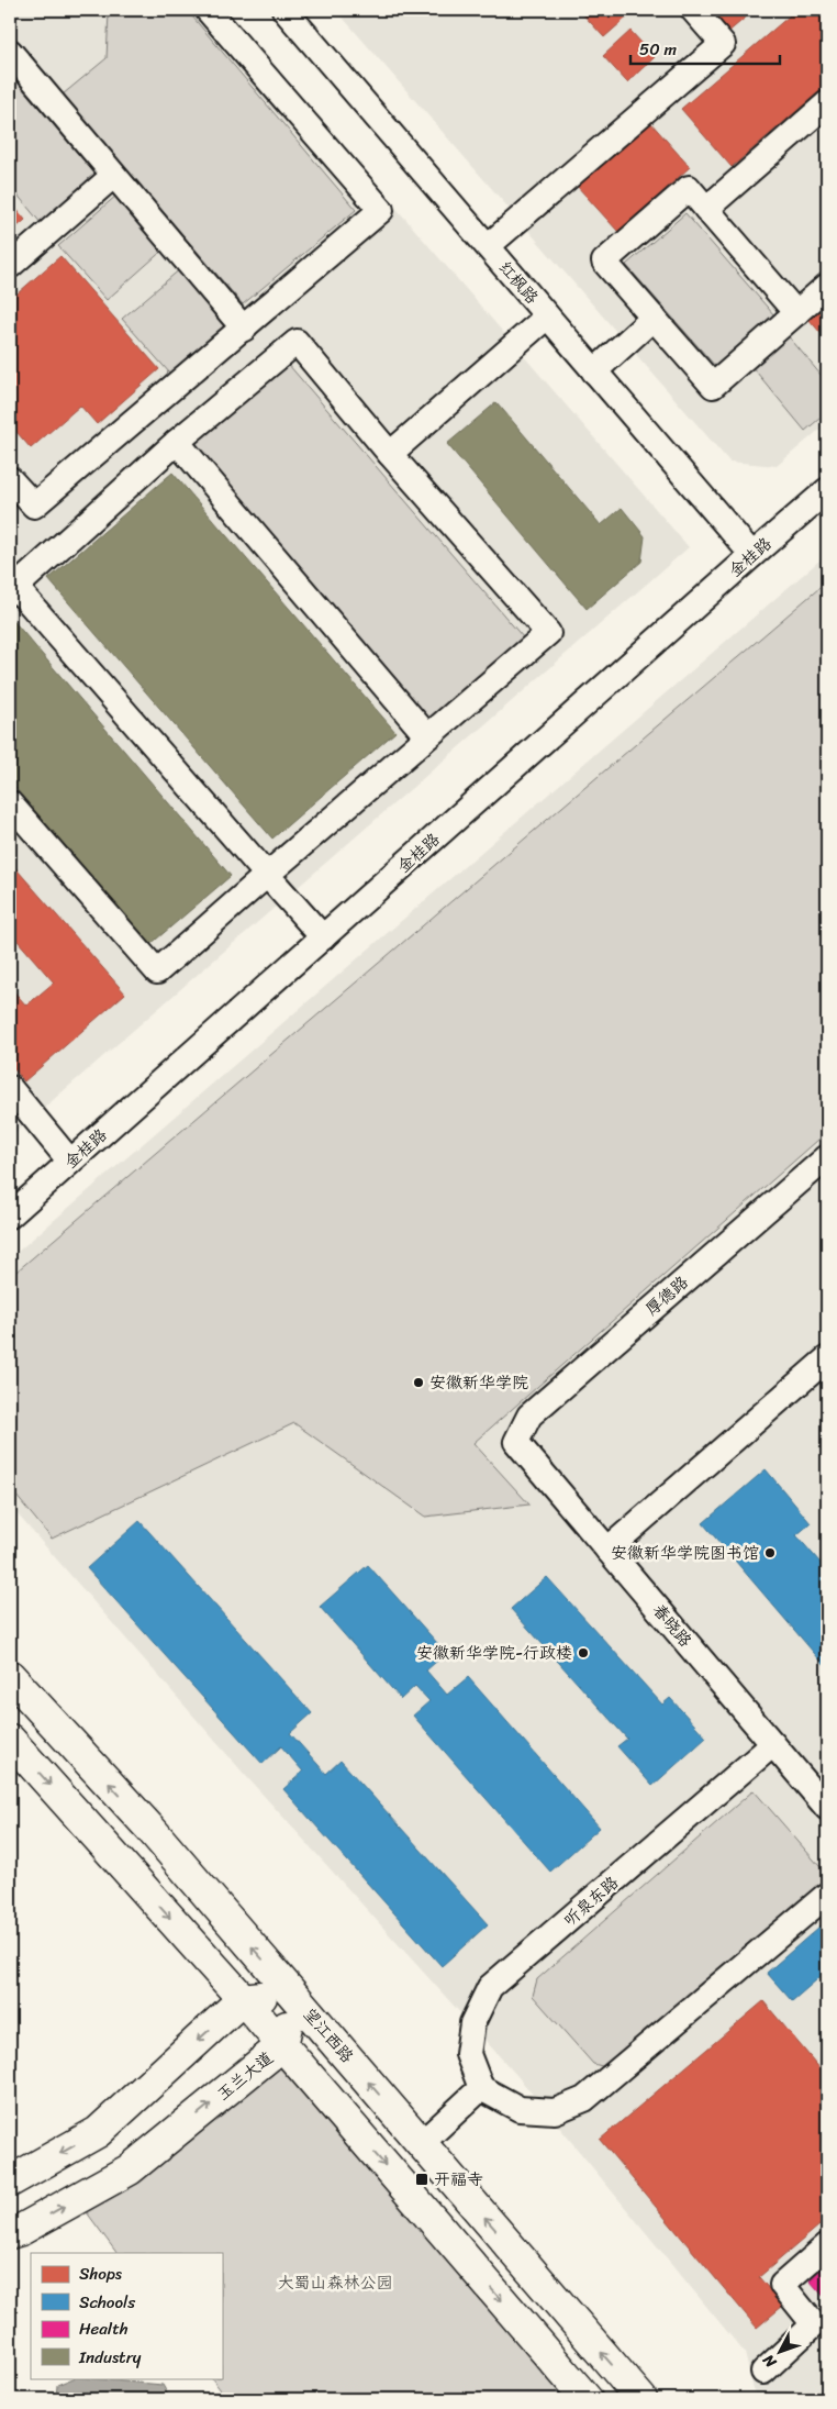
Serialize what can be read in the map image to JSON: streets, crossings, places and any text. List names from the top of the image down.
{
  "streets": {
    "main road": ["望江西路", "玉兰大道"],
    "street": [
      "红枫路",
      "金桂路",
      "厚德路",
      "春晓路",
      "听泉东路"
    ]
  },
  "crossings": [
    ["红枫路", "金桂路"],
    ["厚德路", "春晓路"],
    ["春晓路", "听泉东路"],
    ["望江西路", "玉兰大道"]
  ],
  "parks": ["大蜀山森林公园"],
  "places": {
    "other": ["安徽新华学院", "安徽新华学院图书馆", "安徽新华学院-行政楼"],
    "transit": ["开福寺"]
  },
  "legend": [
    "Shops",
    "Schools",
    "Health",
    "Industry"
  ],
  "scale_bar": "50 m",
  "north": "bottom left"
}
